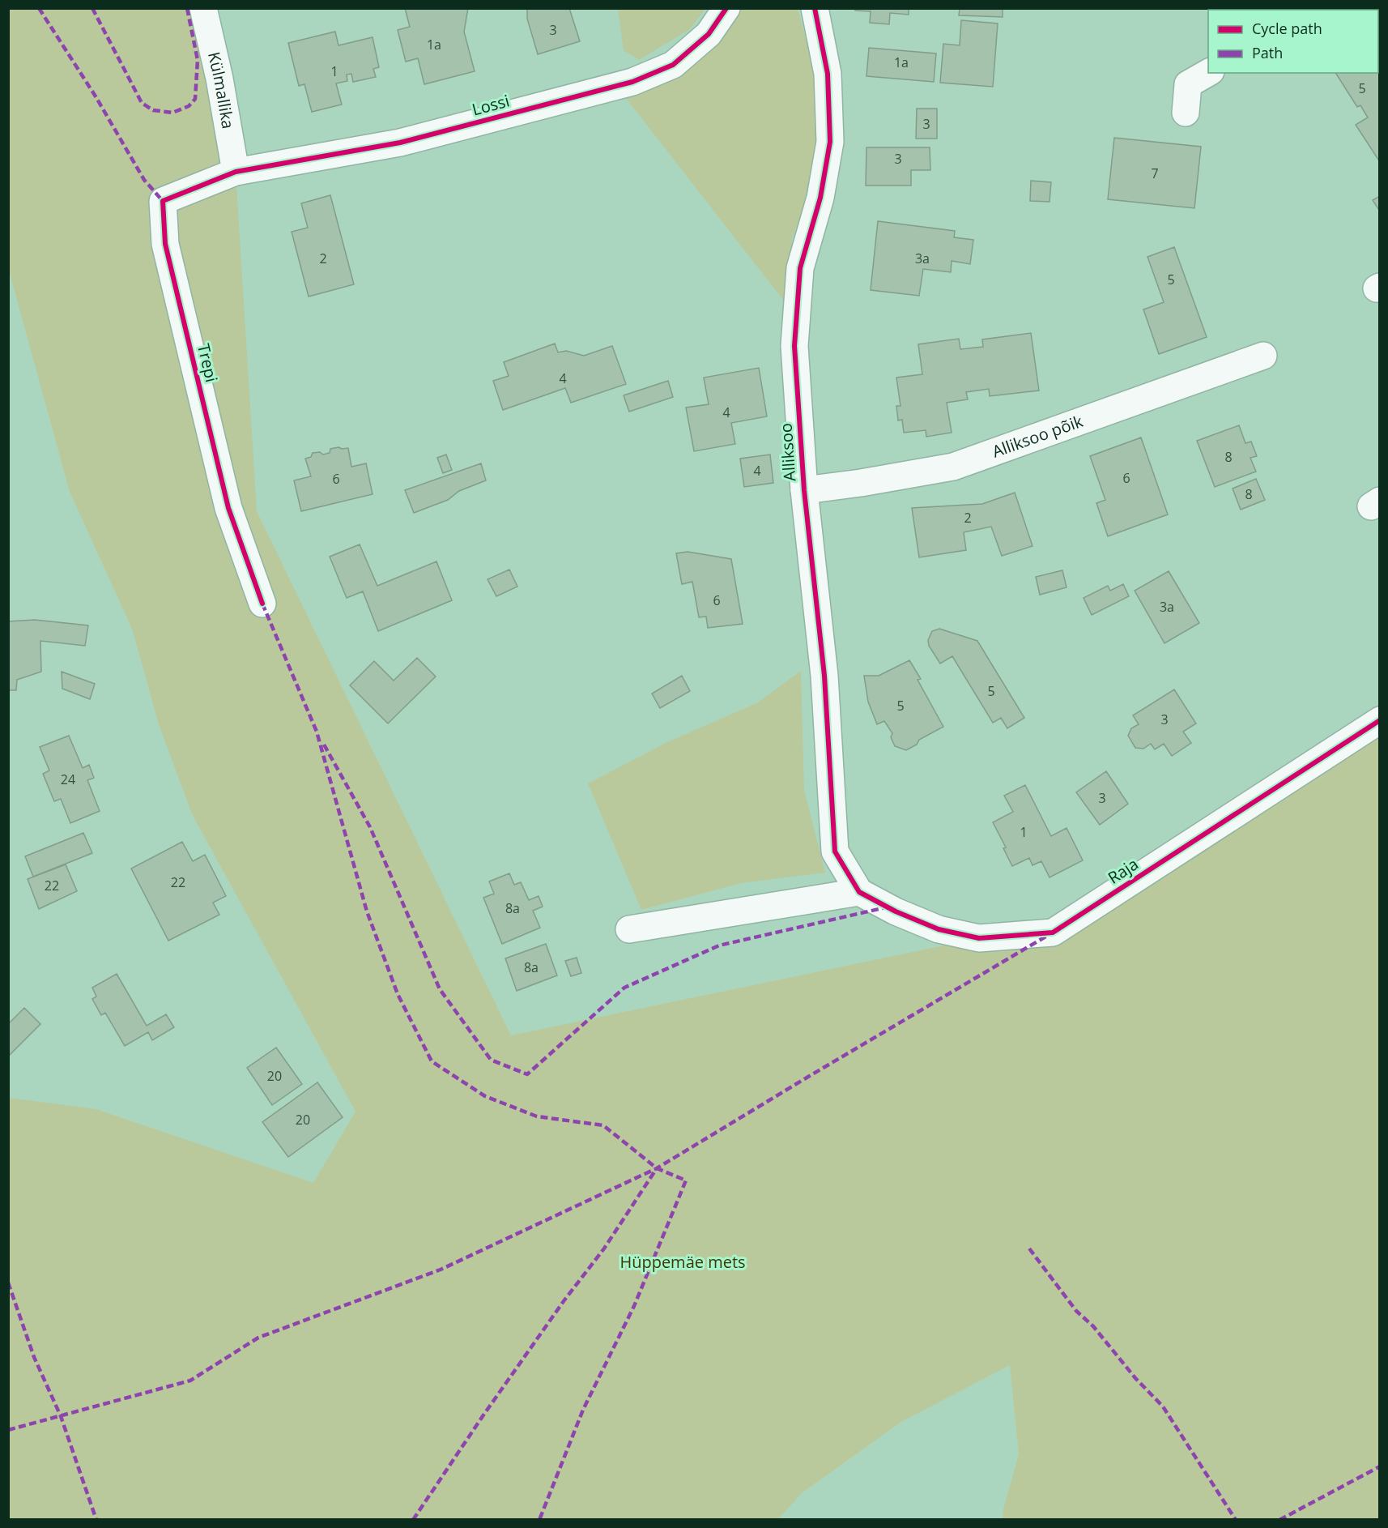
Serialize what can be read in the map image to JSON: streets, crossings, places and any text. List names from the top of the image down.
{
  "streets": {
    "street": [
      "Külmallika",
      "Lossi",
      "Trepi",
      "Alliksoo põik",
      "Alliksoo",
      "Raja"
    ]
  },
  "crossings": [
    ["Külmallika", "Lossi"],
    ["Külmallika", "Trepi"],
    ["Lossi", "Trepi"],
    ["Alliksoo põik", "Alliksoo"],
    ["Alliksoo", "Raja"]
  ],
  "parks": ["Hüppemäe mets"],
  "house_numbers": [
    "3",
    "1a",
    "1a",
    "1",
    "5",
    "3",
    "3",
    "7",
    "2",
    "3a",
    "5",
    "4",
    "4",
    "8",
    "4",
    "6",
    "6",
    "8",
    "2",
    "6",
    "3a",
    "5",
    "5",
    "3",
    "24",
    "3",
    "1",
    "22",
    "22",
    "8a",
    "8a",
    "20",
    "20"
  ],
  "legend": ["Cycle path", "Path"]
}
